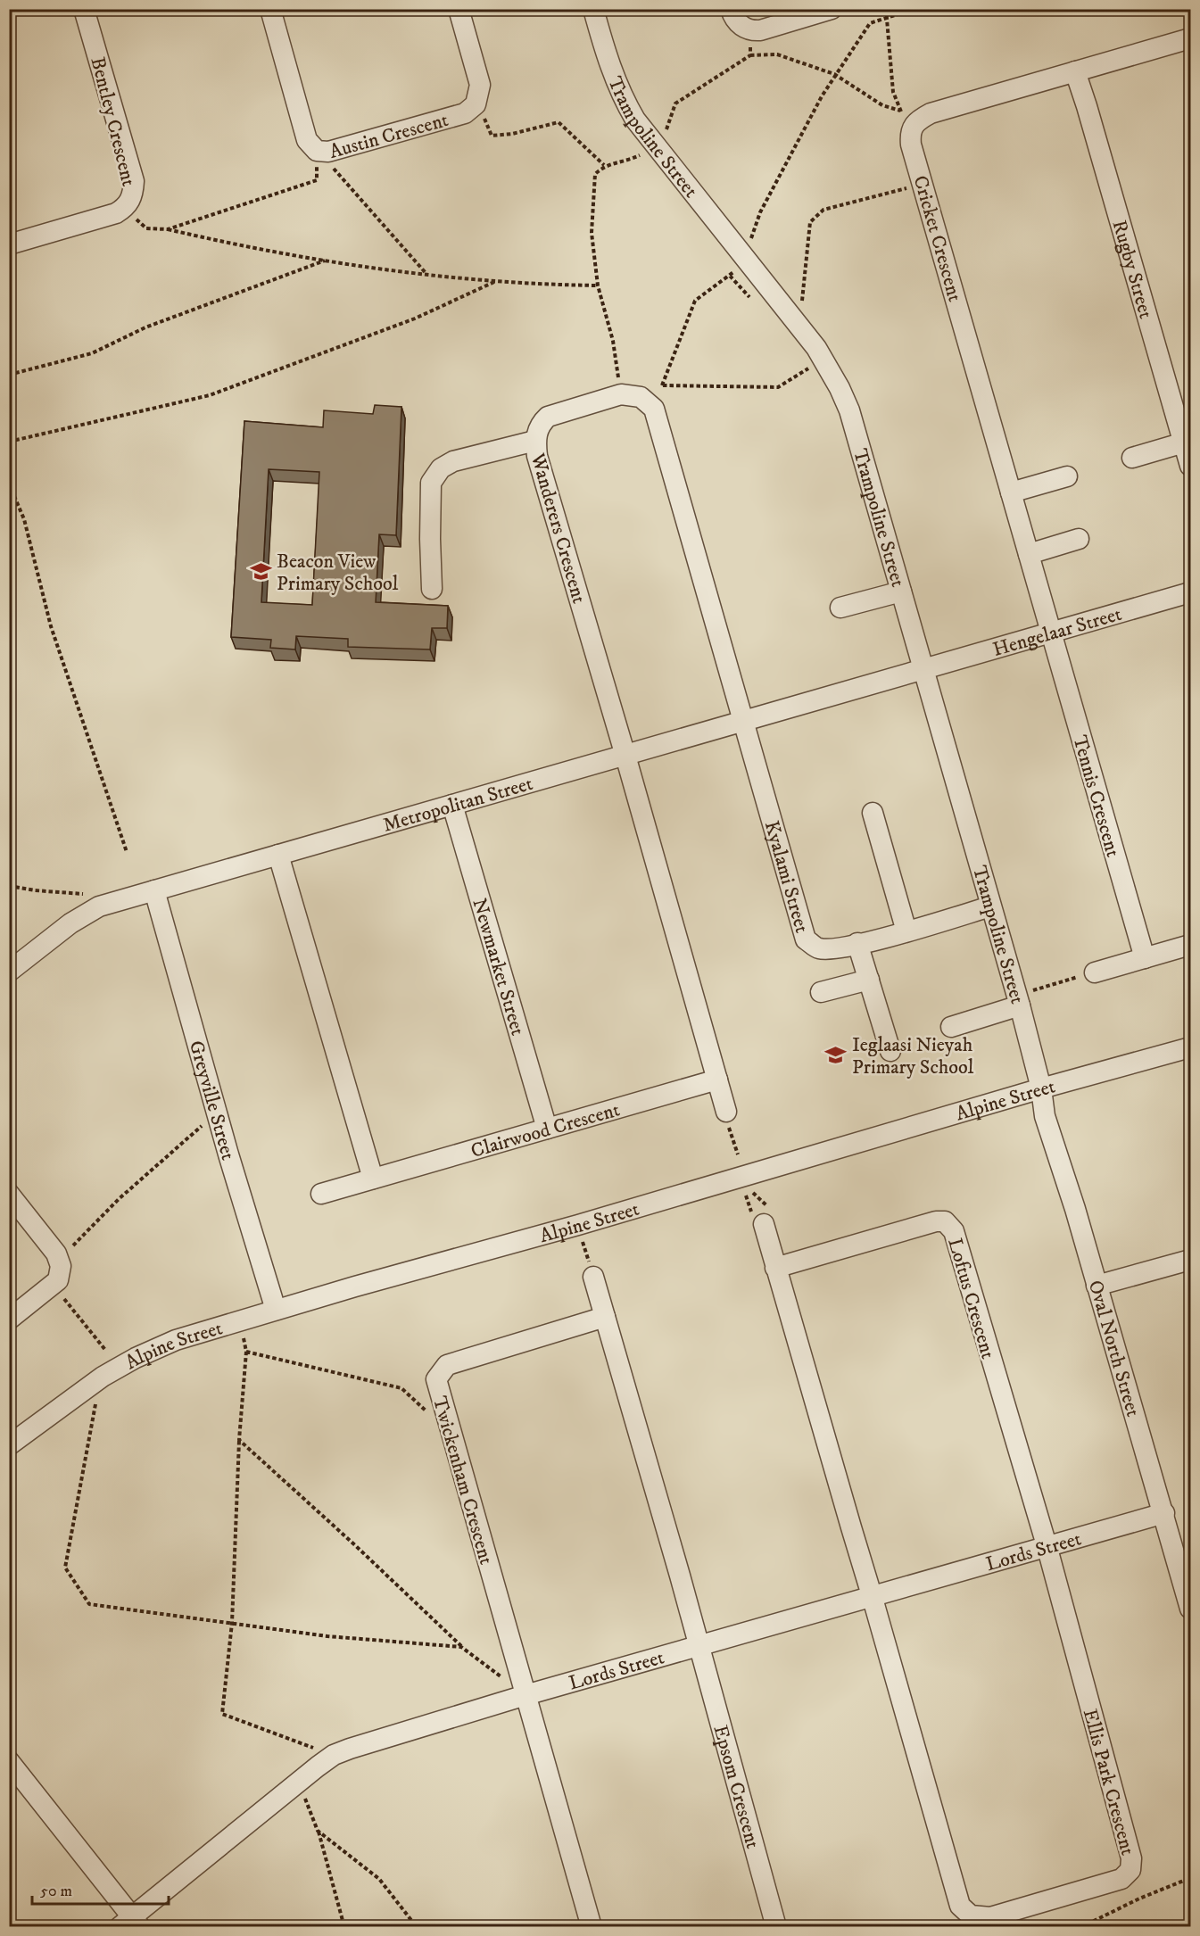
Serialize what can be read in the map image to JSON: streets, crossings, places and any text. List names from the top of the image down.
{
  "streets": {
    "street": [
      "Bentley Crescent",
      "Austin Crescent",
      "Trampoline Street",
      "Cricket Crescent",
      "Rugby Street",
      "Wanderers Crescent",
      "Hengelaar Street",
      "Tennis Crescent",
      "Metropolitan Street",
      "Kyalami Street",
      "Newmarket Street",
      "Alpine Street",
      "Greyville Street",
      "Clairwood Crescent",
      "Loftus Crescent",
      "Oval North Street",
      "Twickenham Crescent",
      "Lords Street",
      "Ellis Park Crescent",
      "Epsom Crescent"
    ]
  },
  "crossings": [
    ["Trampoline Street", "Hengelaar Street"],
    ["Trampoline Street", "Metropolitan Street"],
    ["Trampoline Street", "Kyalami Street"],
    ["Trampoline Street", "Alpine Street"],
    ["Trampoline Street", "Oval North Street"],
    ["Cricket Crescent", "Hengelaar Street"],
    ["Cricket Crescent", "Tennis Crescent"],
    ["Wanderers Crescent", "Metropolitan Street"],
    ["Hengelaar Street", "Tennis Crescent"],
    ["Hengelaar Street", "Metropolitan Street"],
    ["Metropolitan Street", "Kyalami Street"],
    ["Metropolitan Street", "Newmarket Street"],
    ["Metropolitan Street", "Greyville Street"],
    ["Newmarket Street", "Clairwood Crescent"],
    ["Alpine Street", "Greyville Street"],
    ["Alpine Street", "Oval North Street"],
    ["Loftus Crescent", "Lords Street"],
    ["Loftus Crescent", "Ellis Park Crescent"],
    ["Oval North Street", "Lords Street"],
    ["Twickenham Crescent", "Lords Street"],
    ["Lords Street", "Ellis Park Crescent"],
    ["Lords Street", "Epsom Crescent"]
  ],
  "places": {
    "school or university": ["Beacon View Primary School", "Ieglaasi Nieyah Primary School"]
  },
  "scale_bar": "50 m"
}
